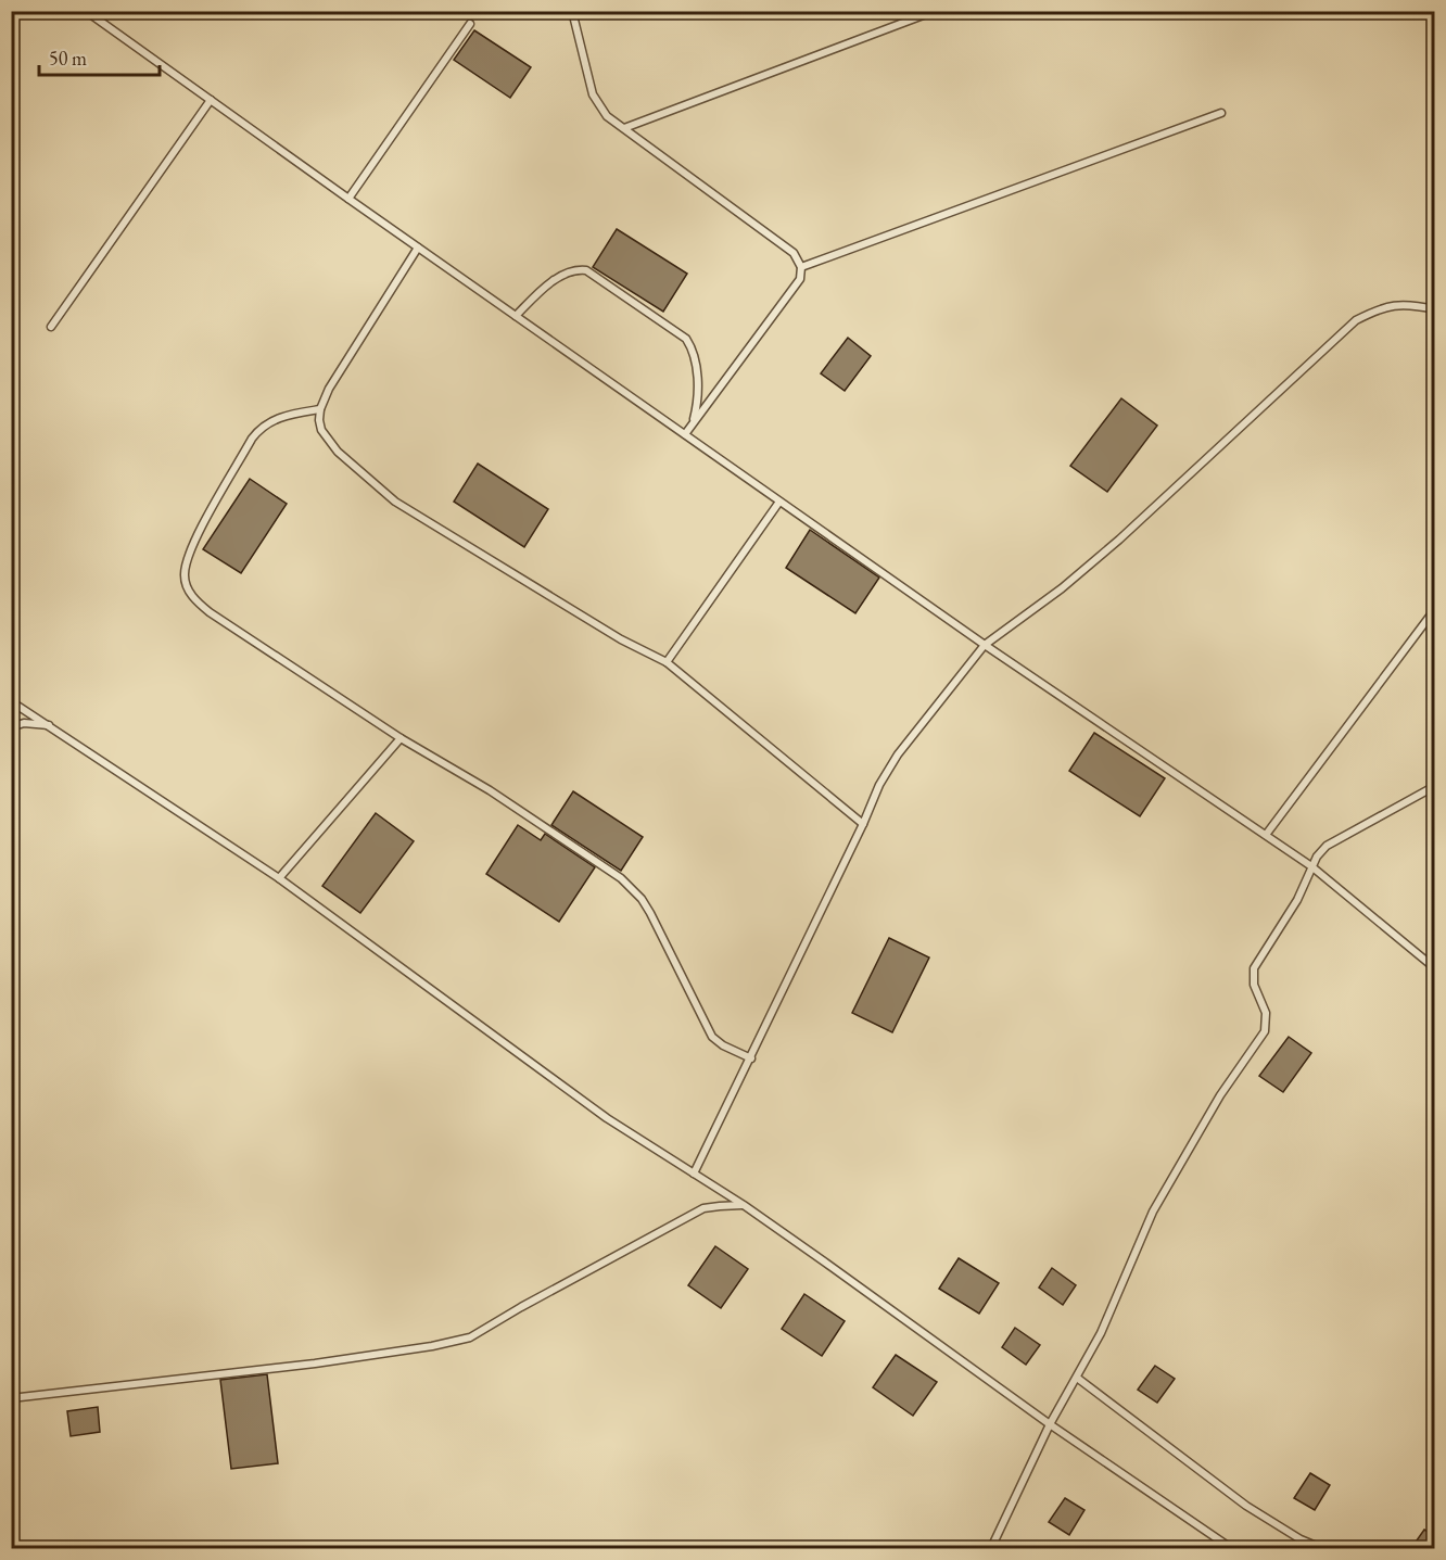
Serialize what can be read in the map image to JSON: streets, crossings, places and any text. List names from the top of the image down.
{
  "scale_bar": "50 m"
}
